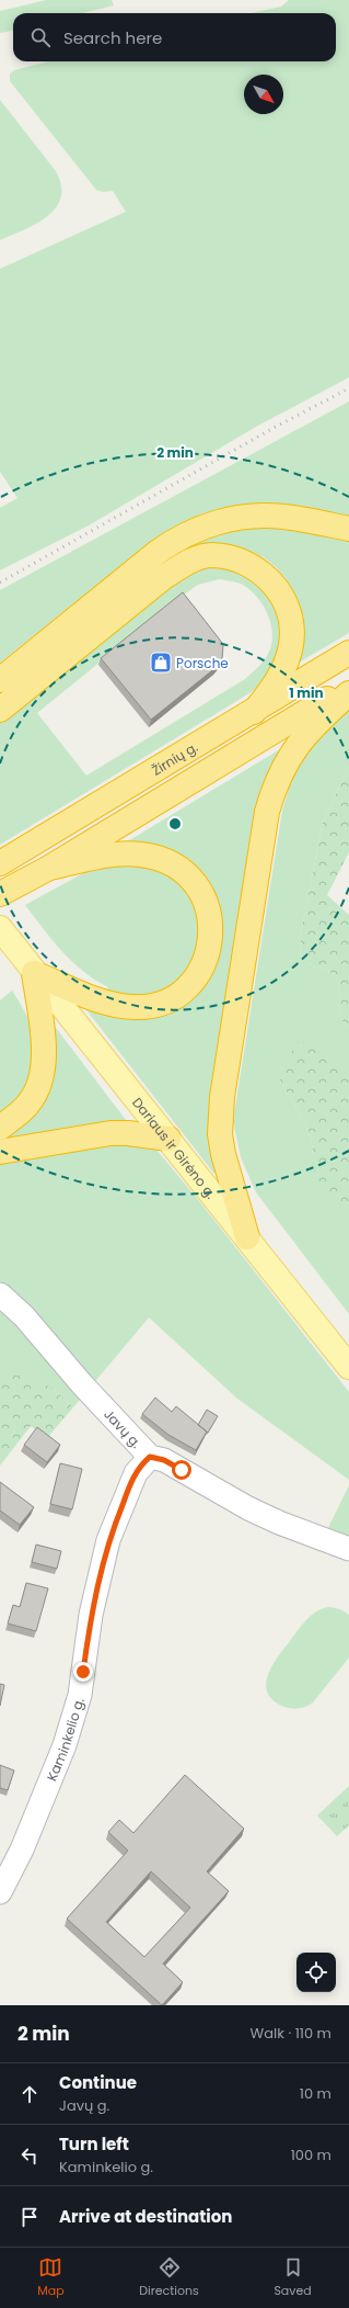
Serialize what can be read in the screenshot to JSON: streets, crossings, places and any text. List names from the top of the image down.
{
  "streets": {
    "highway": ["Žirnių g."],
    "main road": ["Dariaus ir Girėno g."],
    "street": ["Javų g.", "Kaminkelio g."]
  },
  "crossings": [
    ["Javų g.", "Kaminkelio g."]
  ],
  "places": {
    "shop": ["Porsche"]
  },
  "north": "bottom right",
  "page": {
    "search": "Search here",
    "heading": ["2 min", "Walk · 110 m"],
    "list": [
      ["Continue", "Javų g.", "10 m"],
      ["Turn left", "Kaminkelio g.", "100 m"],
      "Arrive at destination"
    ],
    "nav": ["Map", "Directions", "Saved"]
  },
  "rings": ["2 min", "1 min"]
}
